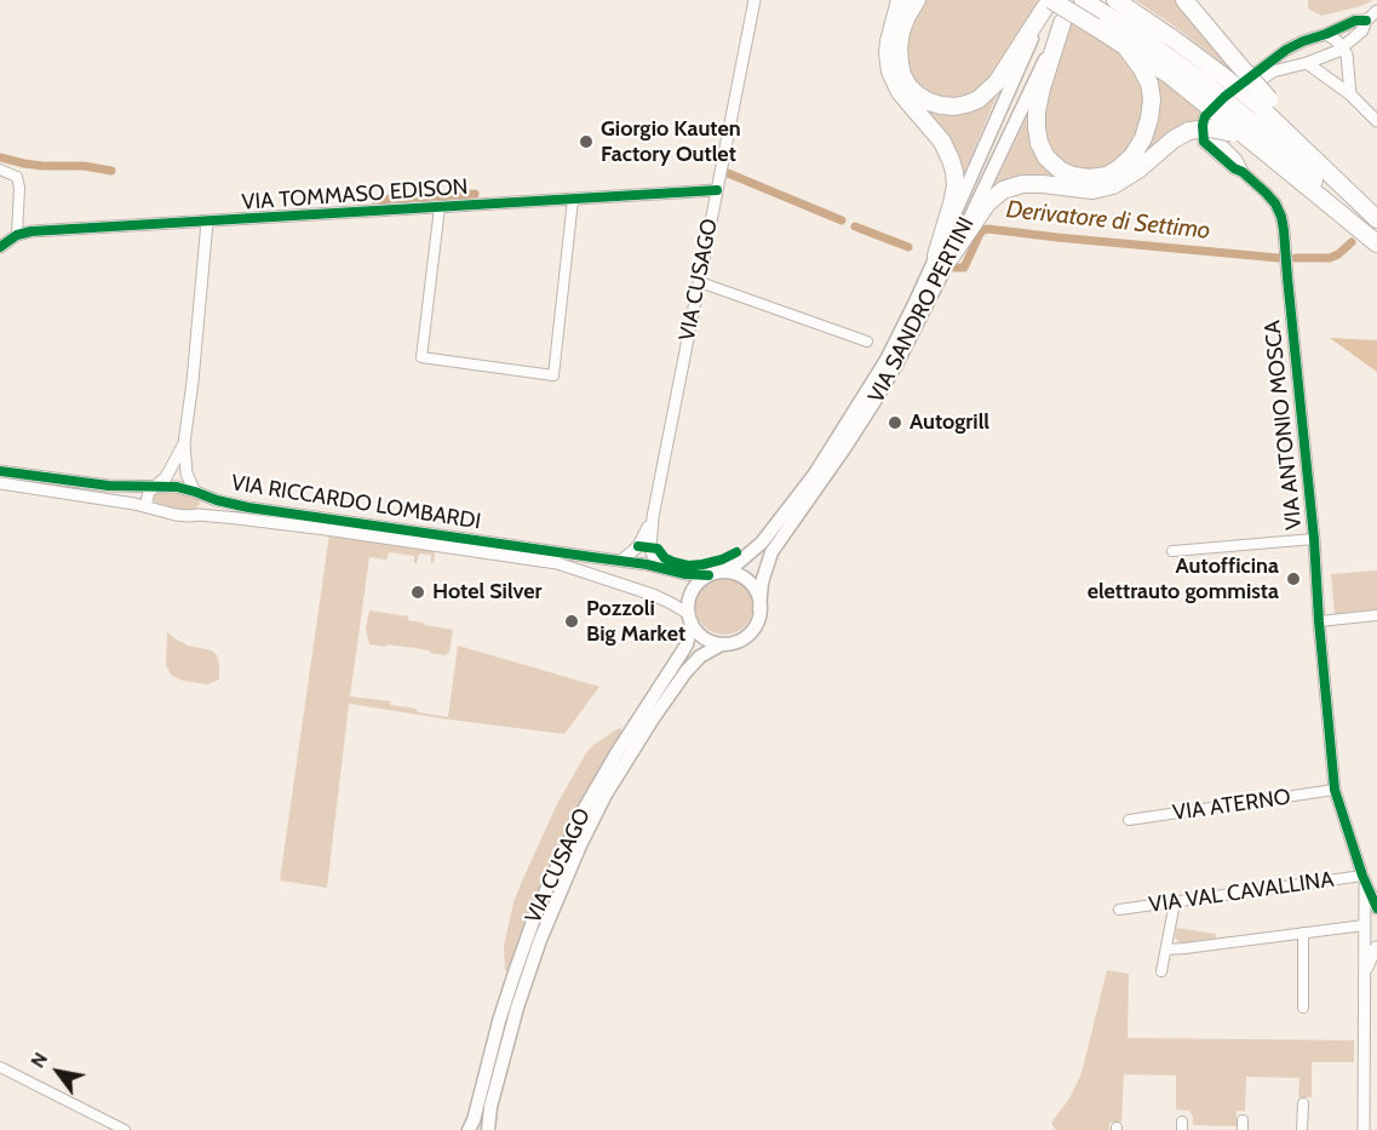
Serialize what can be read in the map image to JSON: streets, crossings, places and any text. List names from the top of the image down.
{
  "streets": {
    "main road": ["VIA CUSAGO", "VIA SANDRO PERTINI"],
    "street": [
      "VIA TOMMASO EDISON",
      "VIA ANTONIO MOSCA",
      "VIA RICCARDO LOMBARDI",
      "VIA ATERNO",
      "VIA VAL CAVALLINA"
    ]
  },
  "crossings": [
    ["VIA TOMMASO EDISON", "VIA CUSAGO"],
    ["VIA TOMMASO EDISON", "VIA RICCARDO LOMBARDI"],
    ["VIA CUSAGO", "VIA SANDRO PERTINI"],
    ["VIA CUSAGO", "VIA RICCARDO LOMBARDI"],
    ["VIA SANDRO PERTINI", "VIA RICCARDO LOMBARDI"],
    ["VIA ANTONIO MOSCA", "VIA ATERNO"],
    ["VIA ANTONIO MOSCA", "VIA VAL CAVALLINA"]
  ],
  "water": ["Derivatore di Settimo"],
  "places": [
    "Giorgio Kauten Factory Outlet",
    "Autogrill",
    "Autofficina elettrauto gommista",
    "Hotel Silver",
    "Pozzoli Big Market"
  ],
  "north": "top left"
}
